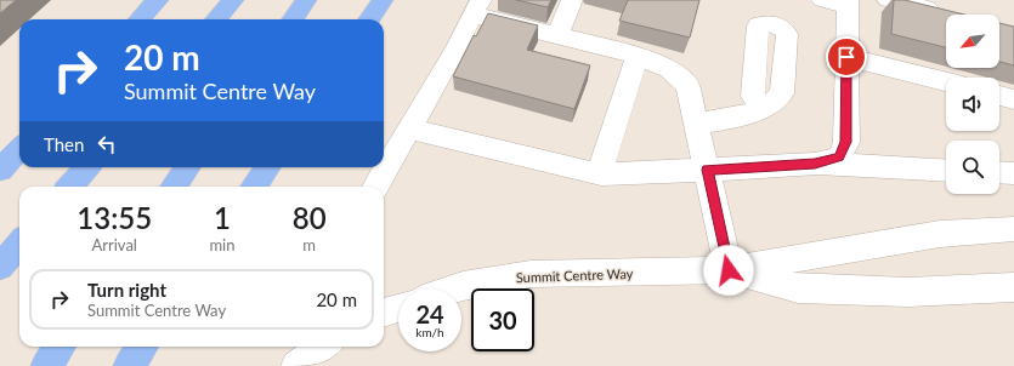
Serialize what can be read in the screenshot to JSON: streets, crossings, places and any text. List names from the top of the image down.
{
  "streets": {
    "street": ["Summit Centre Way"]
  },
  "north": "bottom left",
  "page": {
    "turn": ["20 m", "Summit Centre Way"],
    "then": "Then",
    "eta": [
      "13:55",
      "Arrival",
      "1",
      "min",
      "80",
      "m"
    ],
    "list": [
      {
        "name": "Turn right",
        "note": "Summit Centre Way",
        "value": "20 m"
      }
    ],
    "speed": "24 km/h",
    "limit": "30"
  }
}
